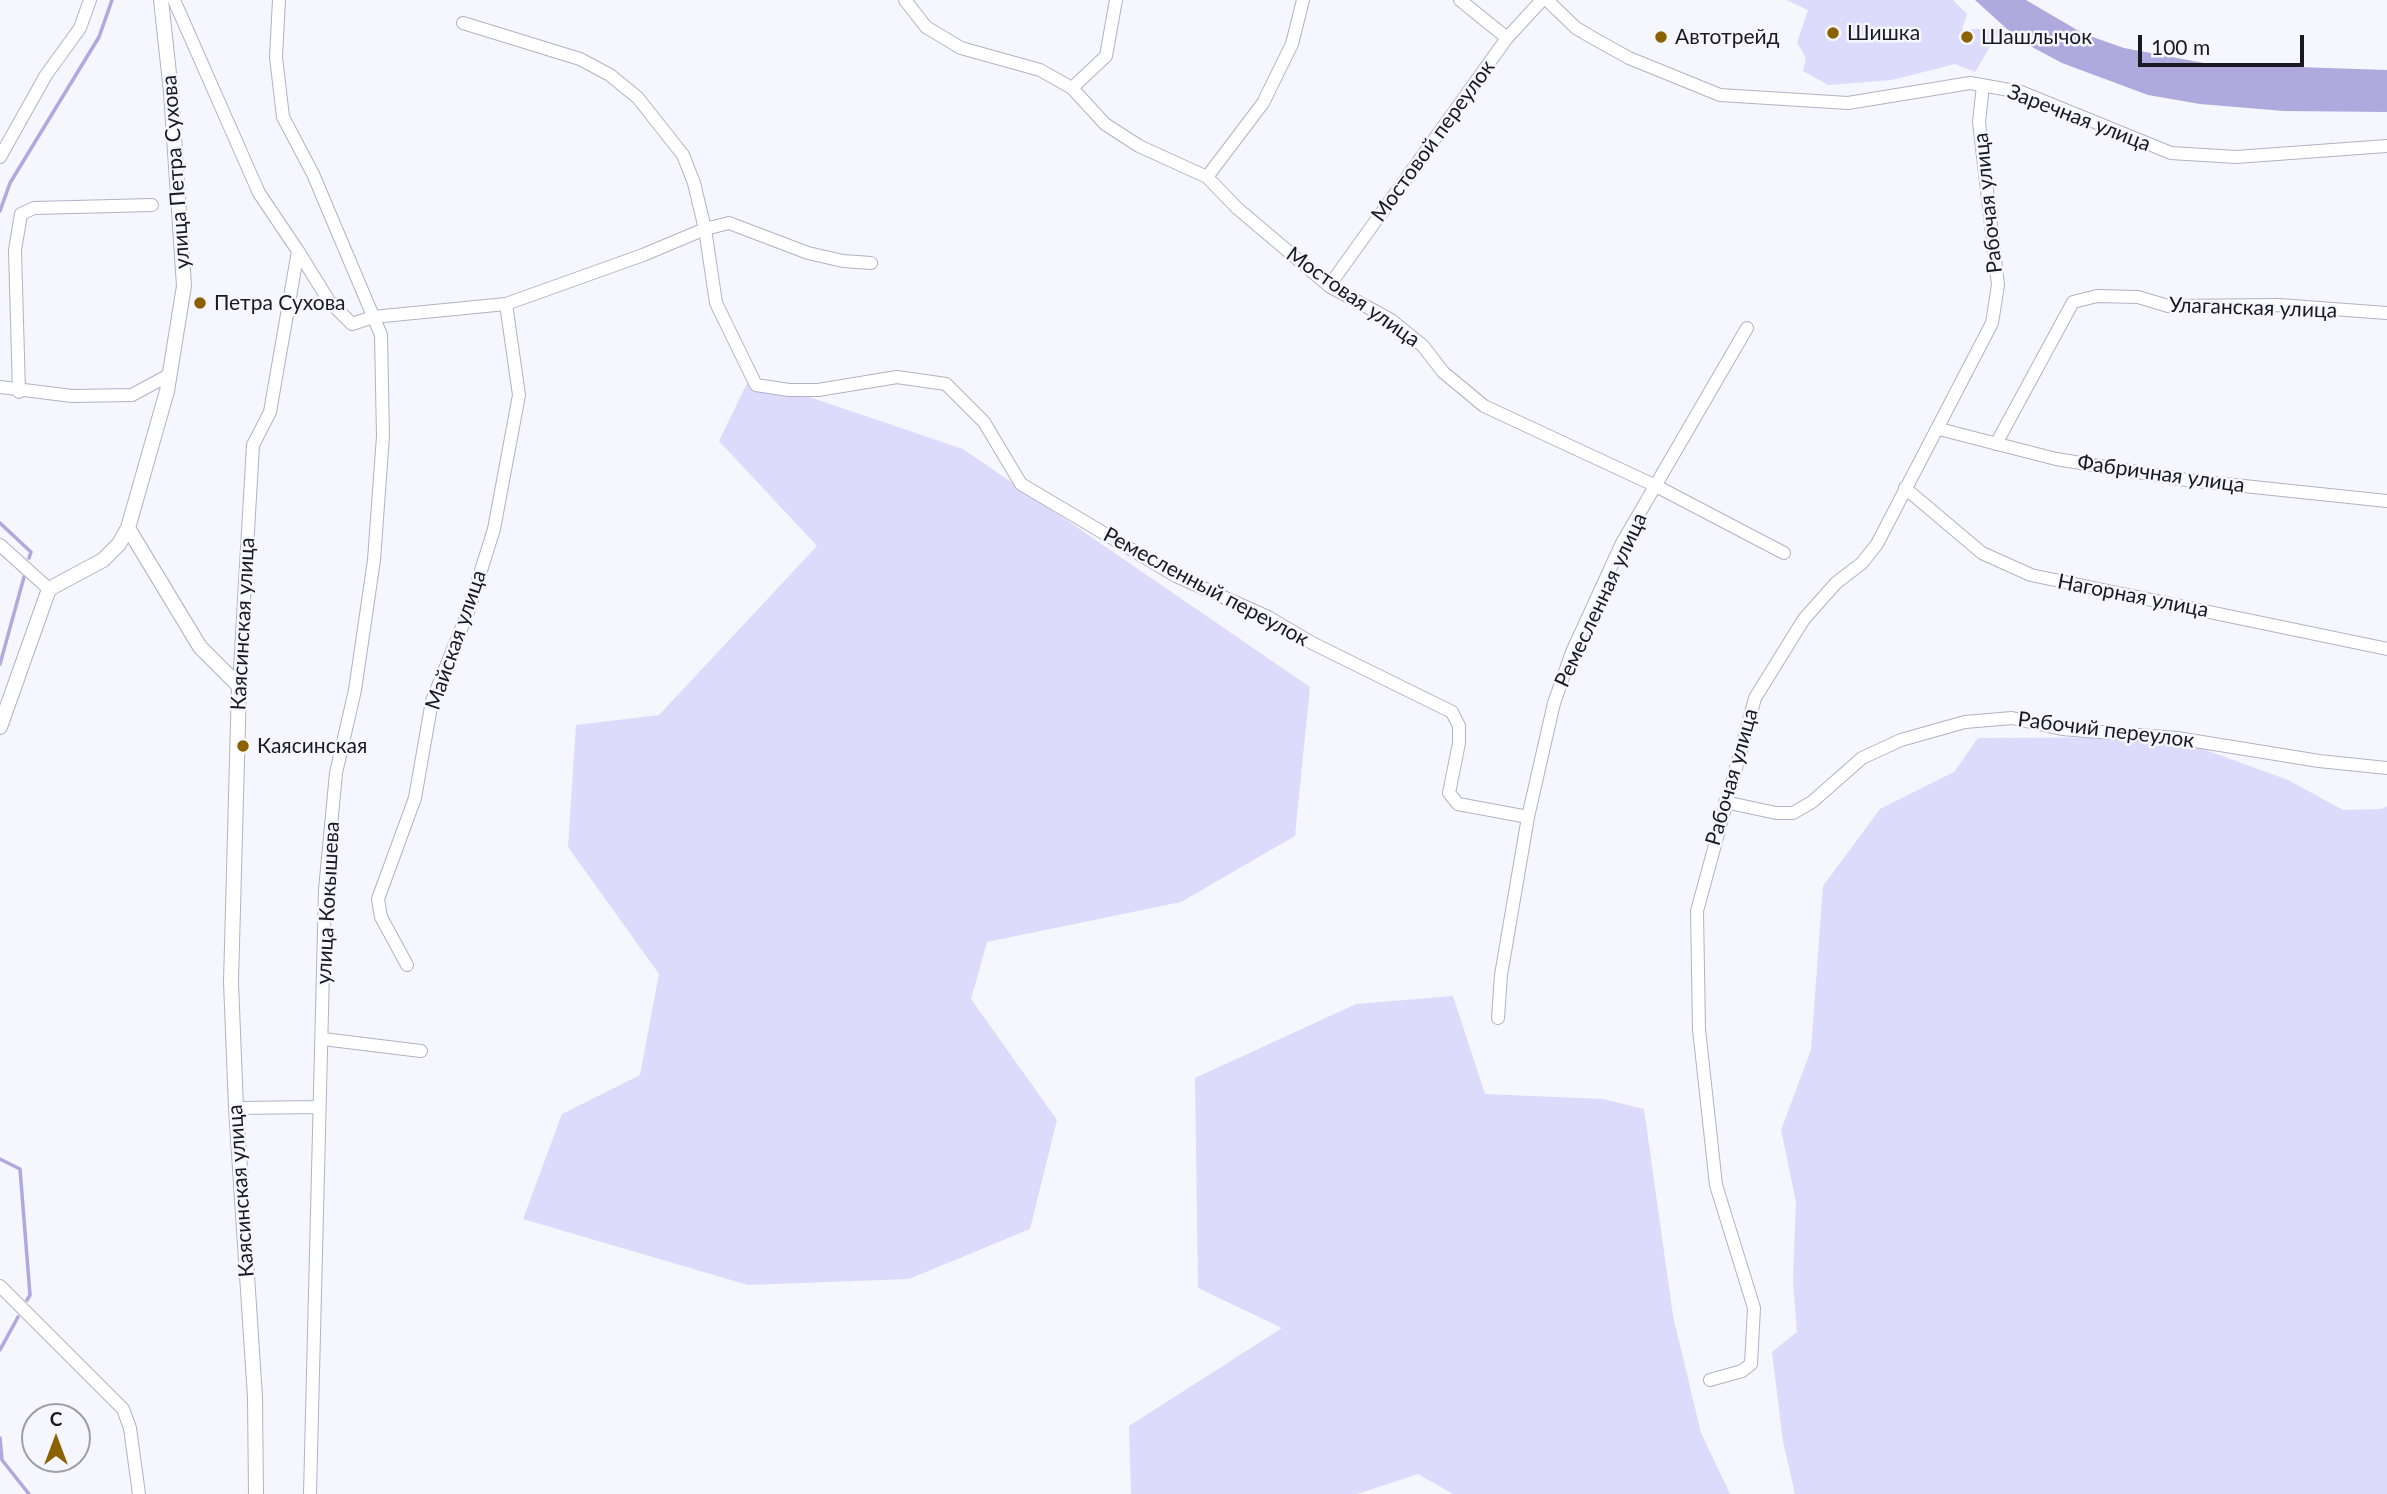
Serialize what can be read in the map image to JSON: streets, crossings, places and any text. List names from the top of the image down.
{
  "streets": {
    "street": [
      "Заречная улица",
      "Мостовой переулок",
      "улица Петра Сухова",
      "Рабочая улица",
      "Мостовая улица",
      "Улаганская улица",
      "Фабричная улица",
      "Ремесленный переулок",
      "Нагорная улица",
      "Ремесленная улица",
      "Каясинская улица",
      "Майская улица",
      "Рабочий переулок",
      "улица Кокышева"
    ]
  },
  "crossings": [
    ["Заречная улица", "Мостовой переулок"],
    ["Заречная улица", "Рабочая улица"],
    ["Мостовой переулок", "Мостовая улица"],
    ["Рабочая улица", "Фабричная улица"],
    ["Рабочая улица", "Нагорная улица"],
    ["Рабочая улица", "Рабочий переулок"],
    ["Мостовая улица", "Ремесленная улица"],
    ["Улаганская улица", "Фабричная улица"],
    ["Ремесленный переулок", "Ремесленная улица"]
  ],
  "places": [
    "Шишка",
    "Автотрейд",
    "Шашлычок",
    "Петра Сухова",
    "Каясинская"
  ],
  "scale_bar": "100 m",
  "north": "top"
}
